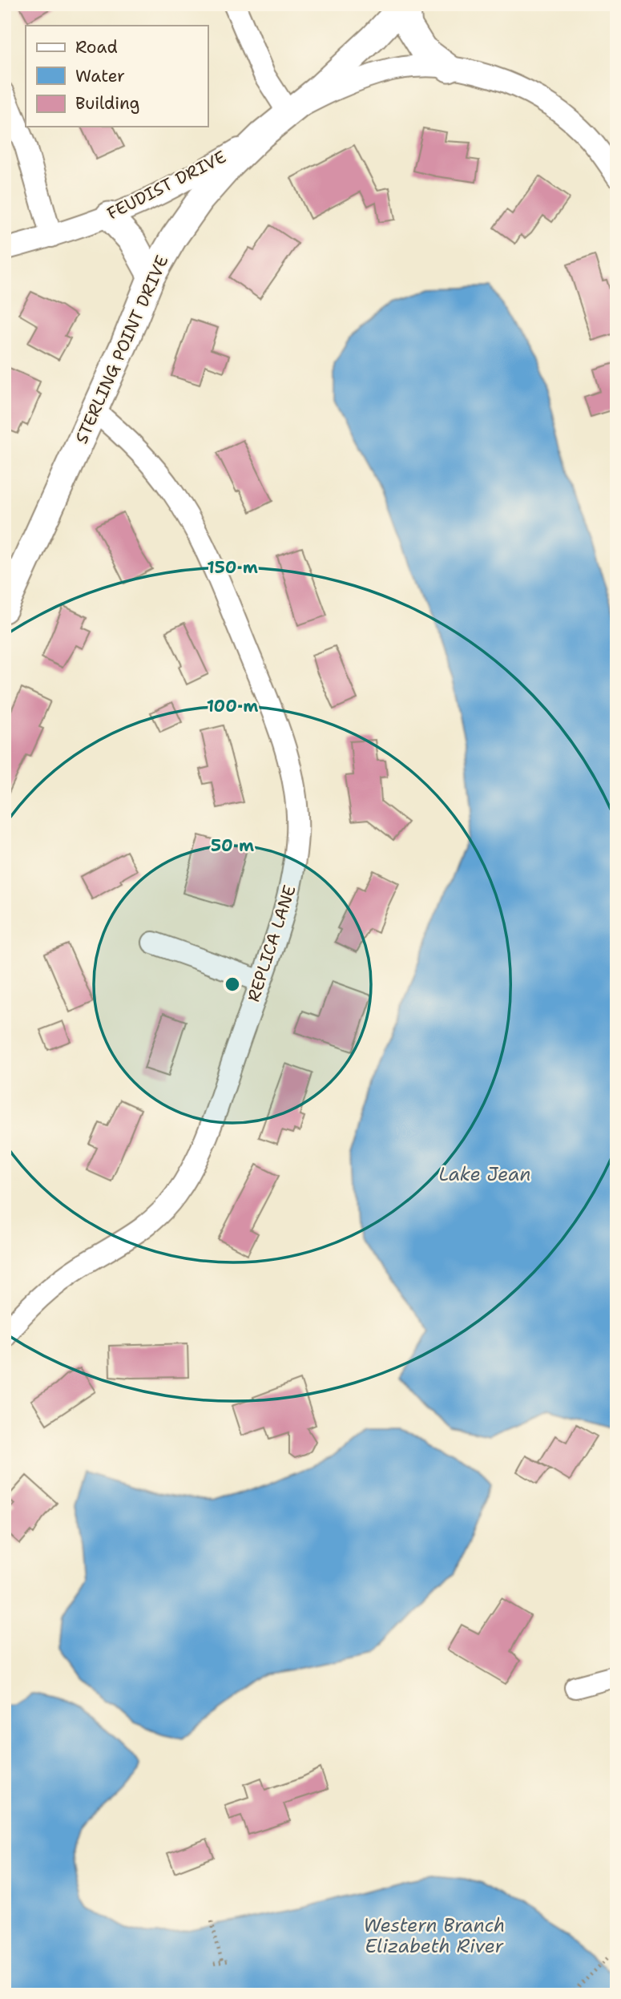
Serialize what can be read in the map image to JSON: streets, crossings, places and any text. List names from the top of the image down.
{
  "streets": {
    "street": ["FEUDIST DRIVE", "STERLING POINT DRIVE", "REPLICA LANE"]
  },
  "crossings": [
    ["FEUDIST DRIVE", "STERLING POINT DRIVE"],
    ["STERLING POINT DRIVE", "REPLICA LANE"]
  ],
  "water": ["Lake Jean", "Western Branch Elizabeth River"],
  "legend": ["Road", "Water", "Building"],
  "rings": ["150 m", "100 m", "50 m"]
}
